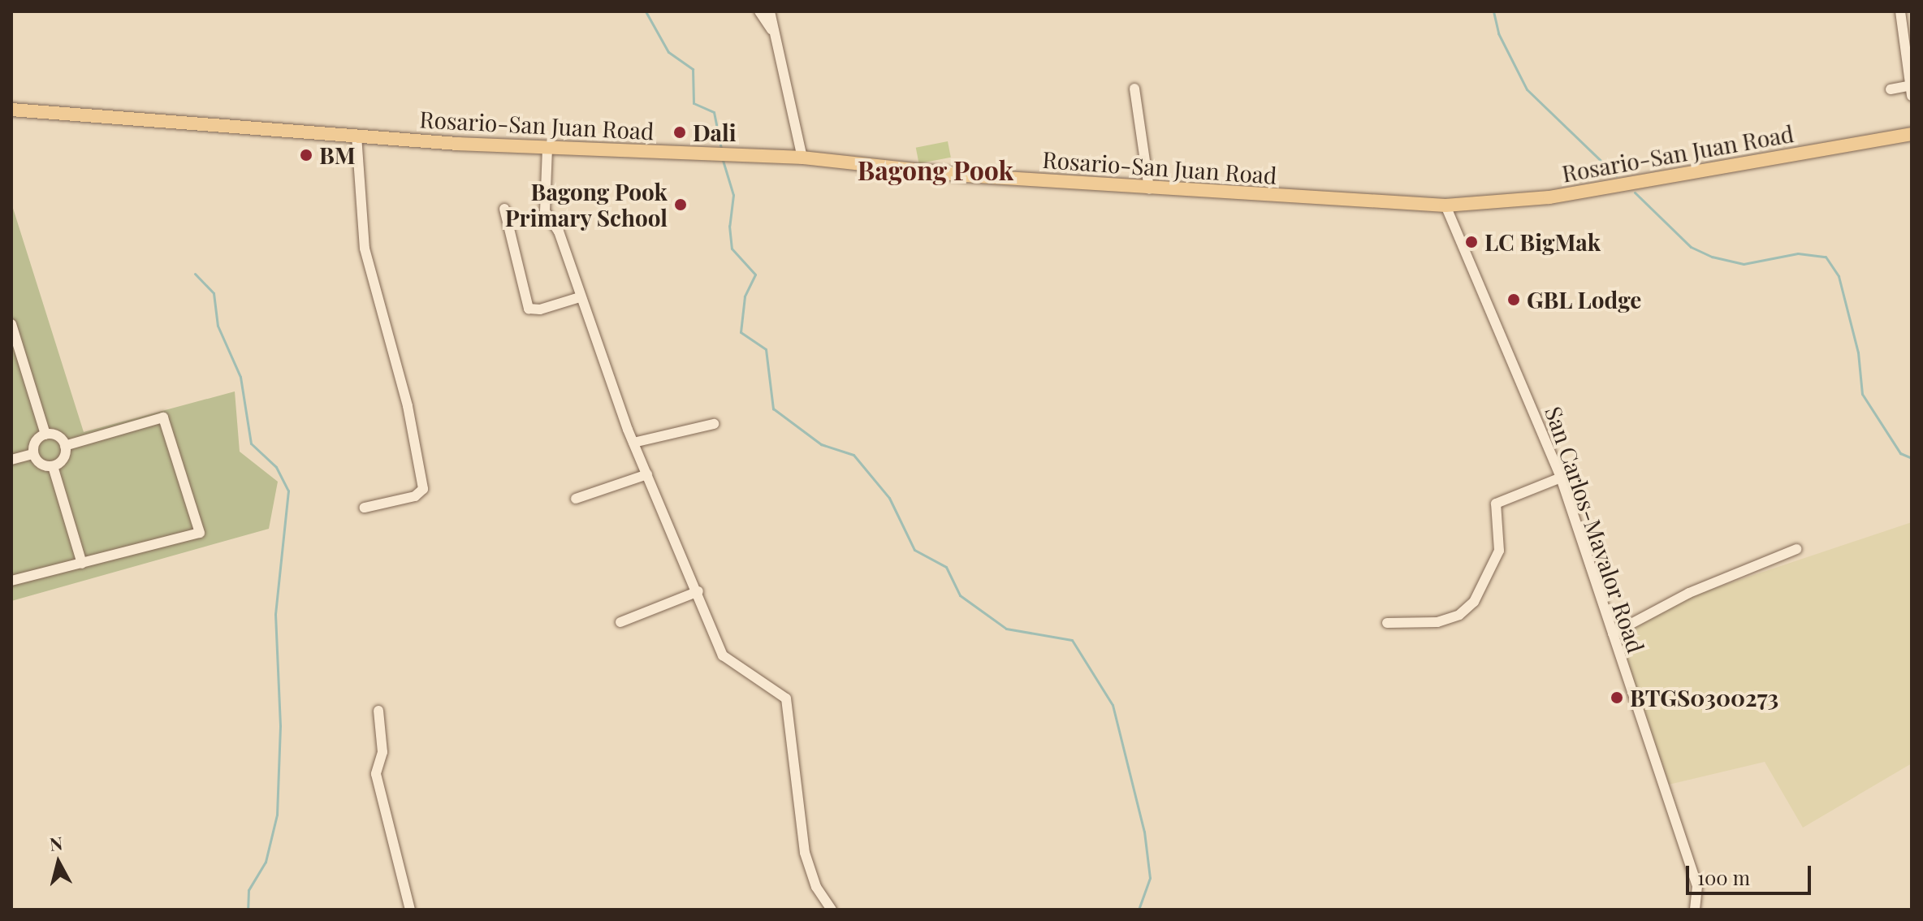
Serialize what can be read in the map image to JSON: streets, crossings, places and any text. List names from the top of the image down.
{
  "streets": {
    "main road": ["Rosario-San Juan Road"],
    "street": ["San Carlos-Mavalor Road"]
  },
  "crossings": [
    ["Rosario-San Juan Road", "San Carlos-Mavalor Road"]
  ],
  "districts": ["Bagong Pook"],
  "places": [
    "Dali",
    "BM",
    "Bagong Pook Primary School",
    "LC BigMak",
    "GBL Lodge",
    "BTGS0300273"
  ],
  "scale_bar": "100 m",
  "north": "top"
}
